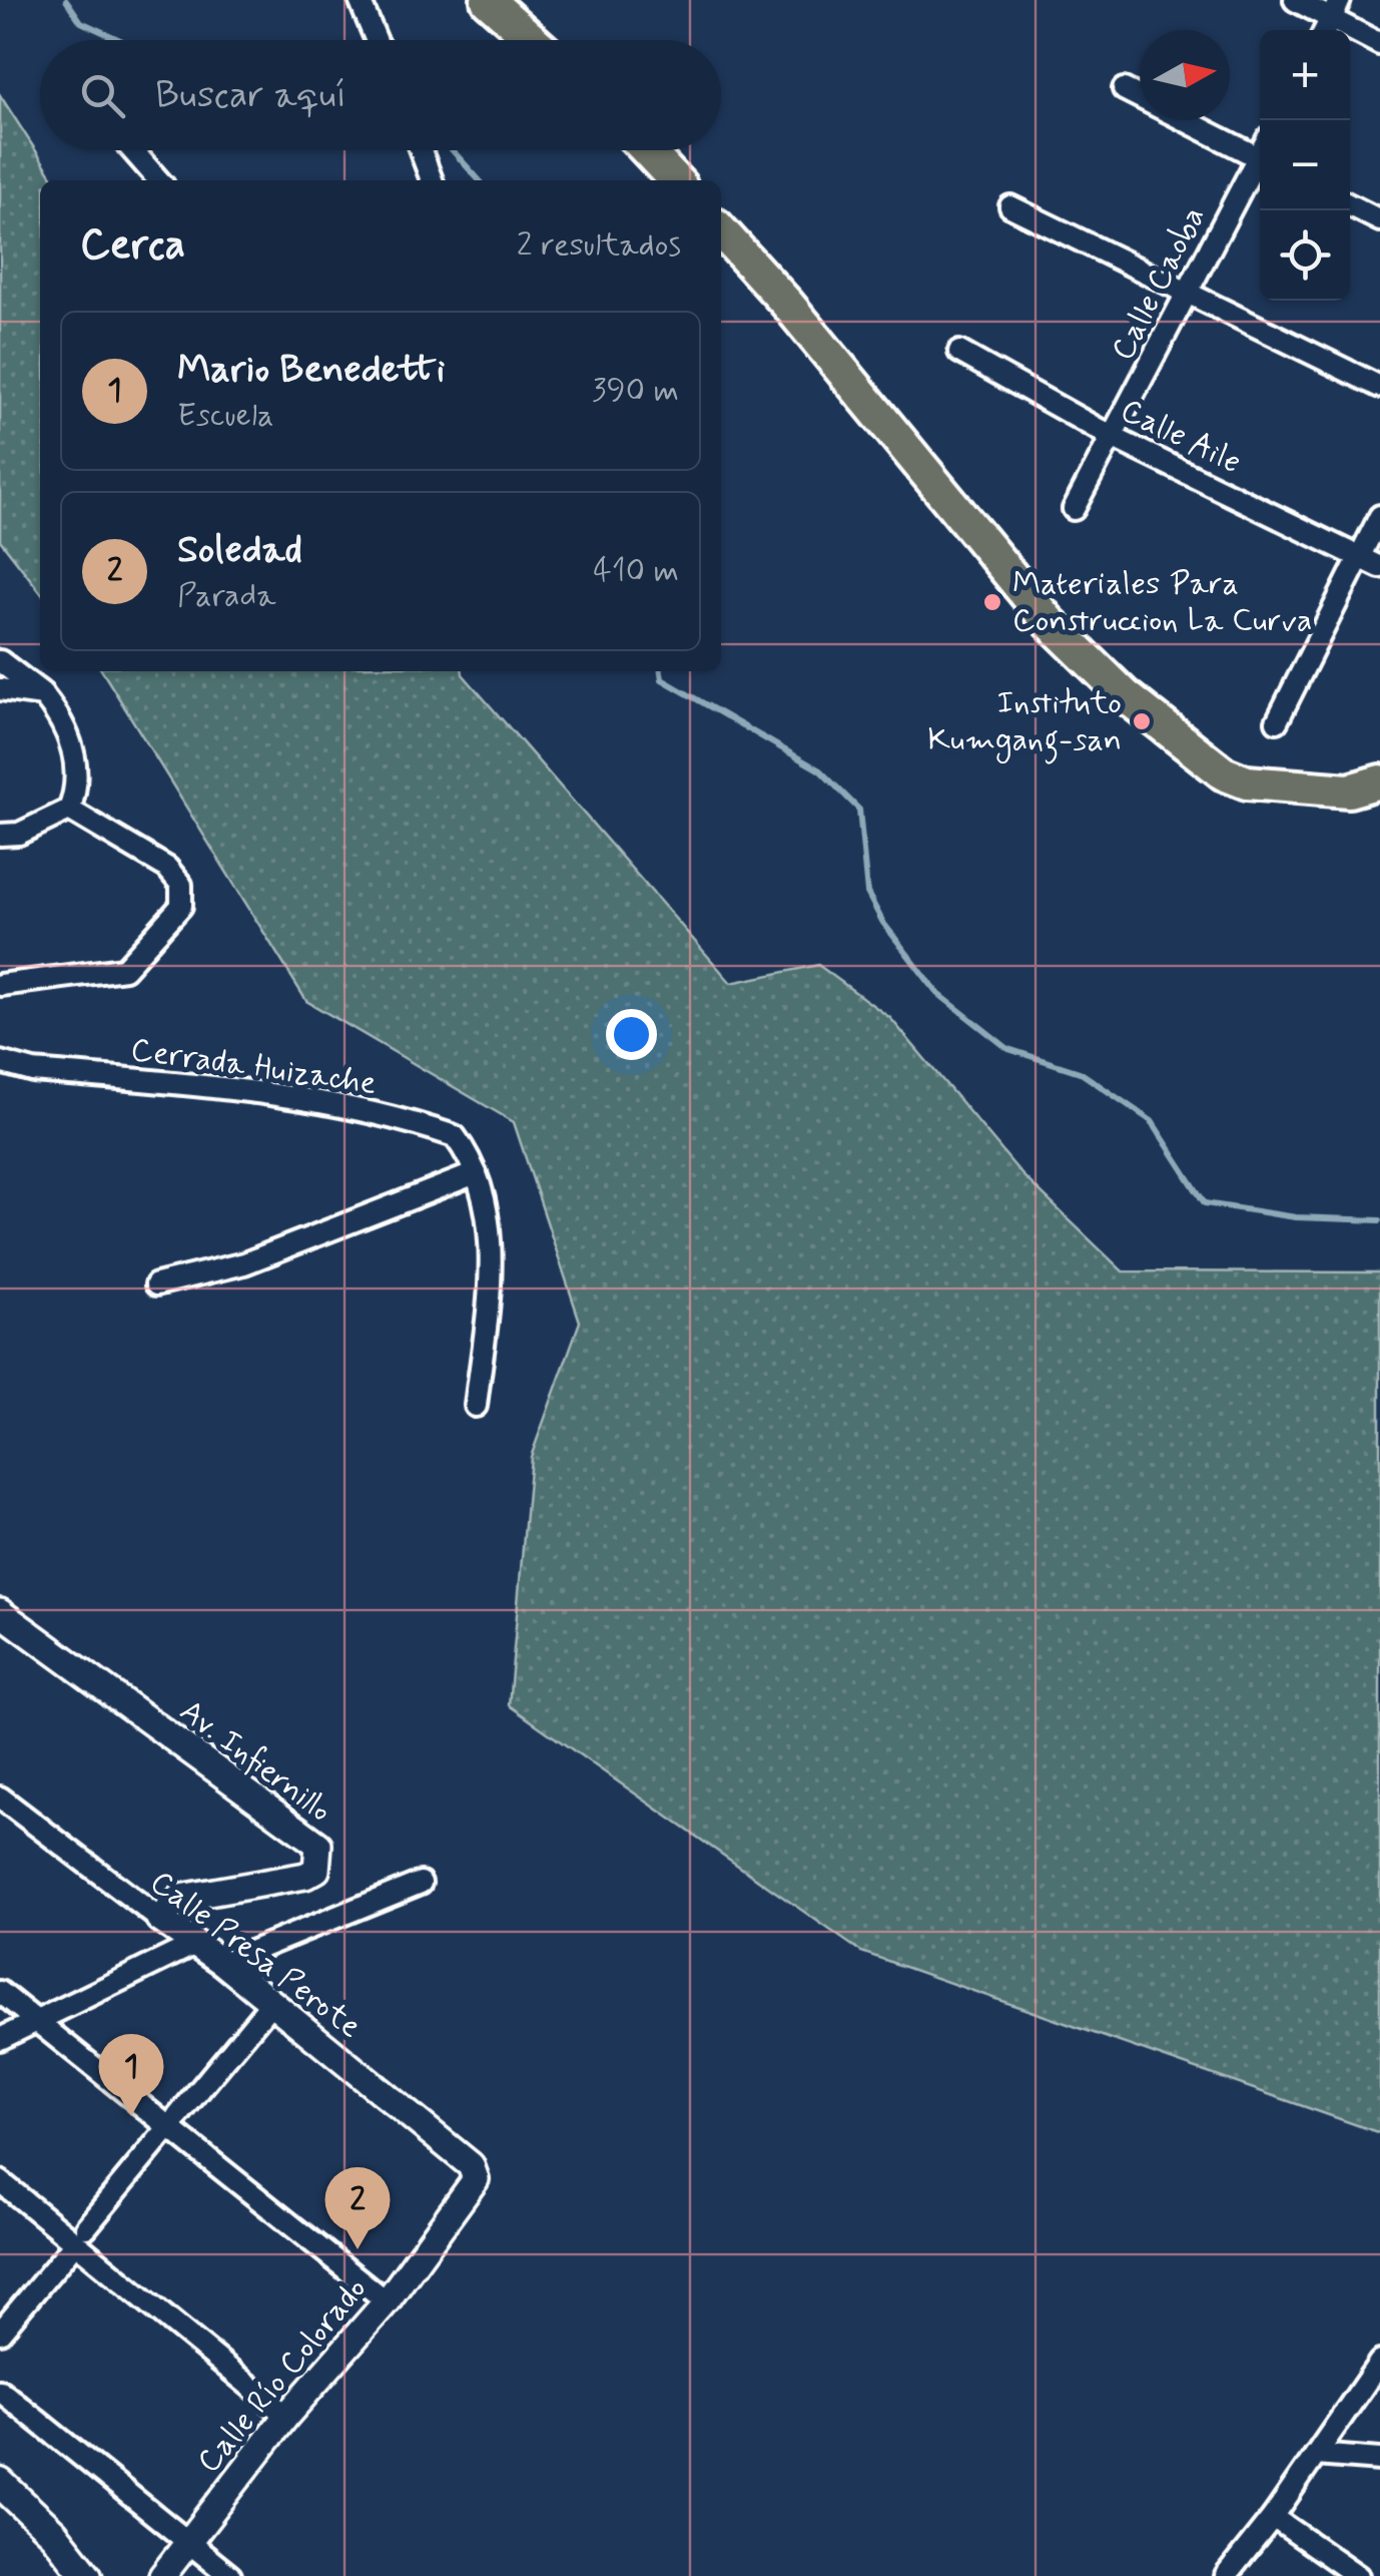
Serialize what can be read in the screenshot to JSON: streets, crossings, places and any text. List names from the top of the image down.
{
  "streets": {
    "street": [
      "Calle Caoba",
      "Calle Aile",
      "Cerrada Huizache",
      "Av. Infiernillo",
      "Calle Presa Perote",
      "Calle Río Colorado"
    ]
  },
  "crossings": [
    ["Calle Caoba", "Calle Aile"],
    ["Av. Infiernillo", "Calle Presa Perote"],
    ["Calle Presa Perote", "Calle Río Colorado"]
  ],
  "places": ["Materiales Para Construccion La Curva", "Instituto Kumgang-san"],
  "north": "right",
  "page": {
    "map_buttons": ["+", "−"],
    "search": "Buscar aquí",
    "heading": ["Cerca", "2 resultados"],
    "list": [
      {
        "mark": "1",
        "name": "Mario Benedetti",
        "note": "Escuela",
        "value": "390 m"
      },
      {
        "mark": "2",
        "name": "Soledad",
        "note": "Parada",
        "value": "410 m"
      }
    ],
    "pins": ["1", "2"]
  }
}
